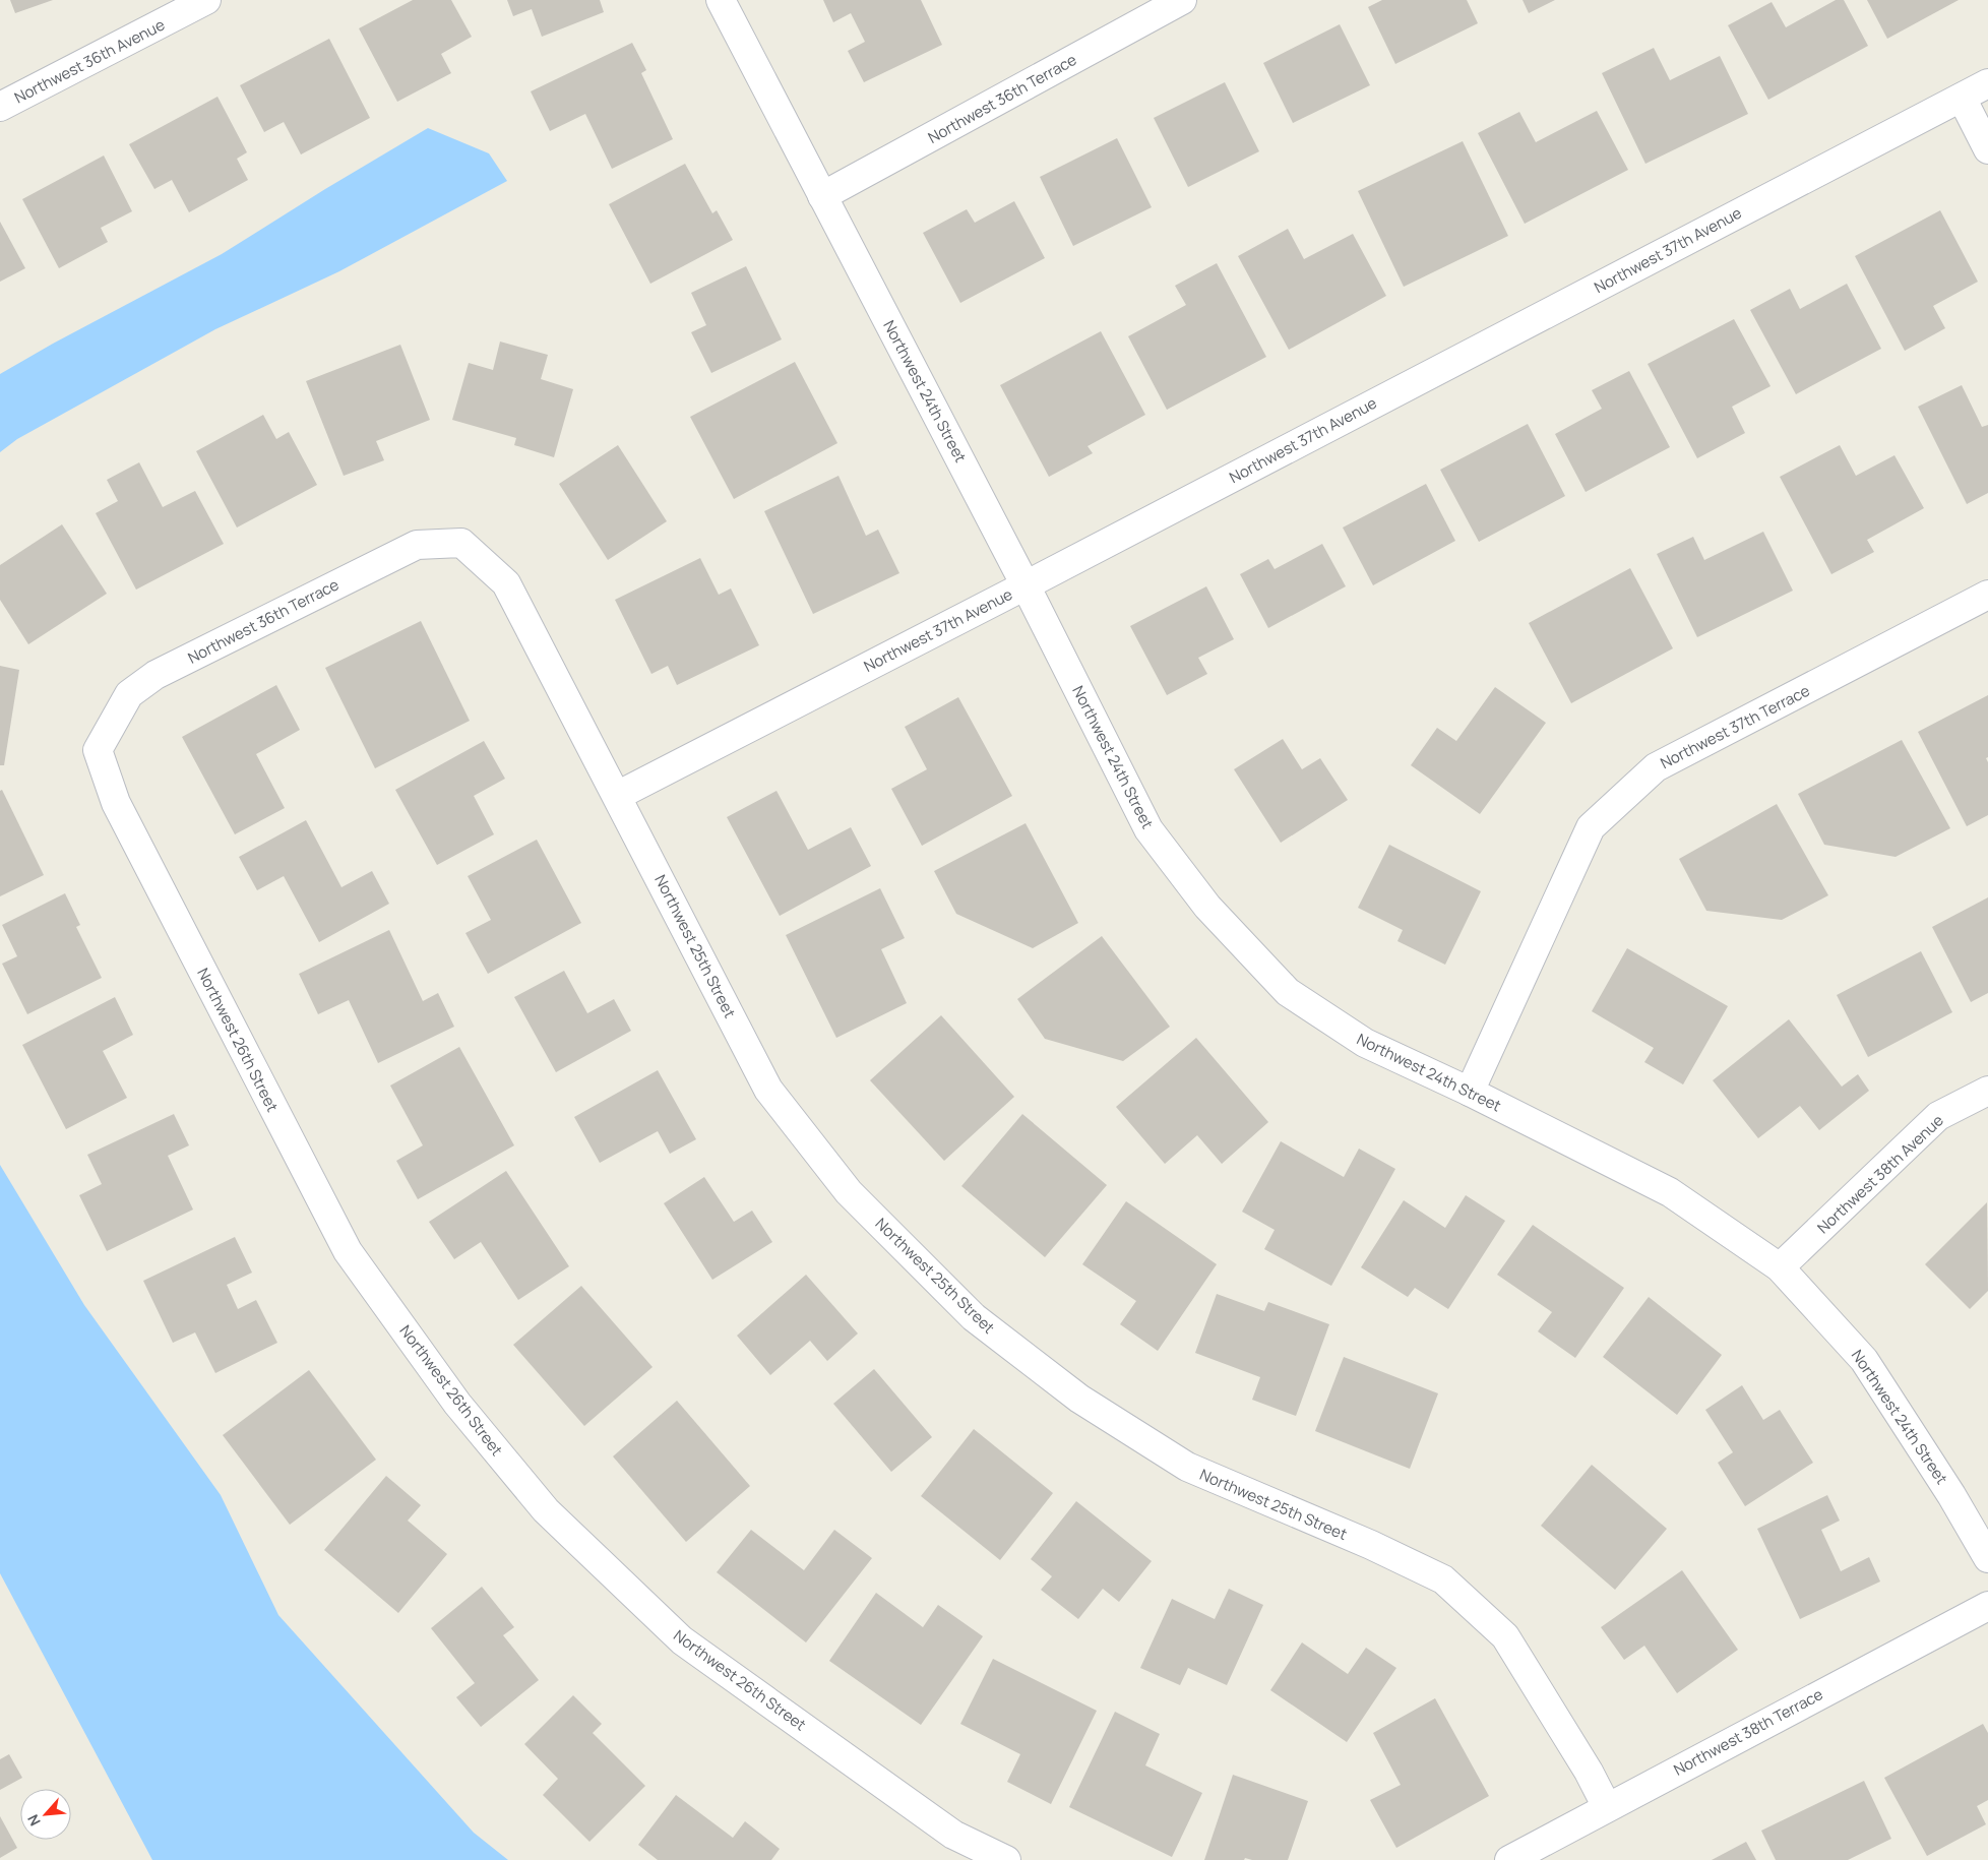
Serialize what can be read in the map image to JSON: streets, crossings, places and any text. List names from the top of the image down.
{
  "streets": {
    "street": [
      "Northwest 36th Avenue",
      "Northwest 36th Terrace",
      "Northwest 37th Avenue",
      "Northwest 24th Street",
      "Northwest 37th Terrace",
      "Northwest 25th Street",
      "Northwest 26th Street",
      "Northwest 38th Avenue",
      "Northwest 38th Terrace"
    ]
  },
  "crossings": [
    ["Northwest 36th Terrace", "Northwest 24th Street"],
    ["Northwest 36th Terrace", "Northwest 25th Street"],
    ["Northwest 36th Terrace", "Northwest 26th Street"],
    ["Northwest 37th Avenue", "Northwest 24th Street"],
    ["Northwest 37th Avenue", "Northwest 25th Street"],
    ["Northwest 24th Street", "Northwest 37th Terrace"],
    ["Northwest 24th Street", "Northwest 38th Avenue"],
    ["Northwest 25th Street", "Northwest 38th Terrace"]
  ],
  "north": "bottom left"
}
